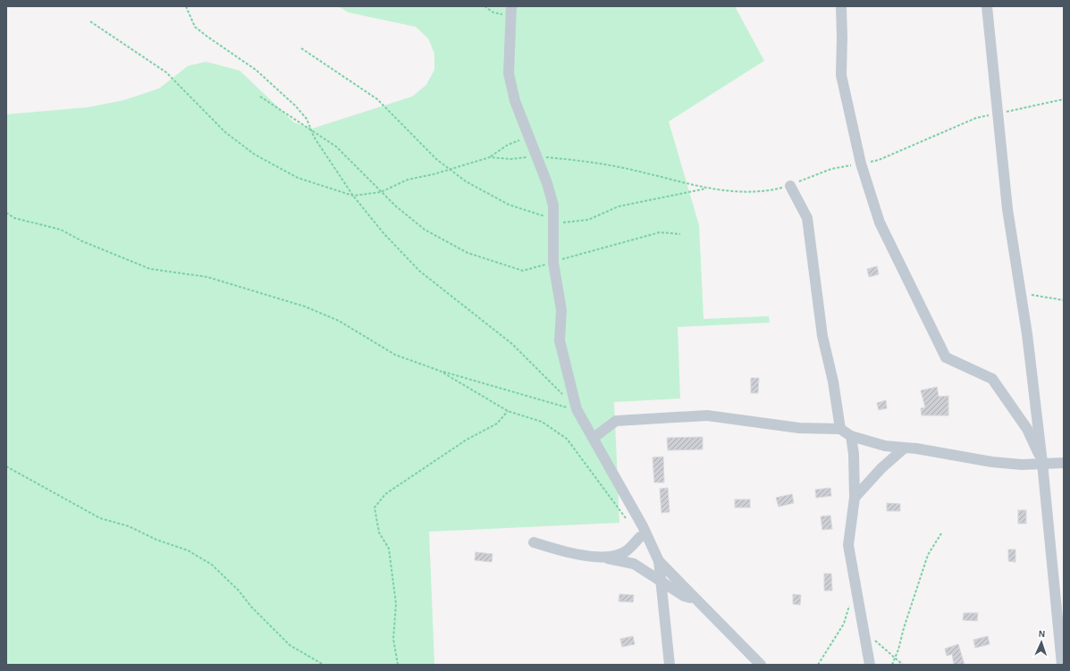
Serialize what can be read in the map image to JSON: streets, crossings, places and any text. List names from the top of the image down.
{
  "north": "top"
}
